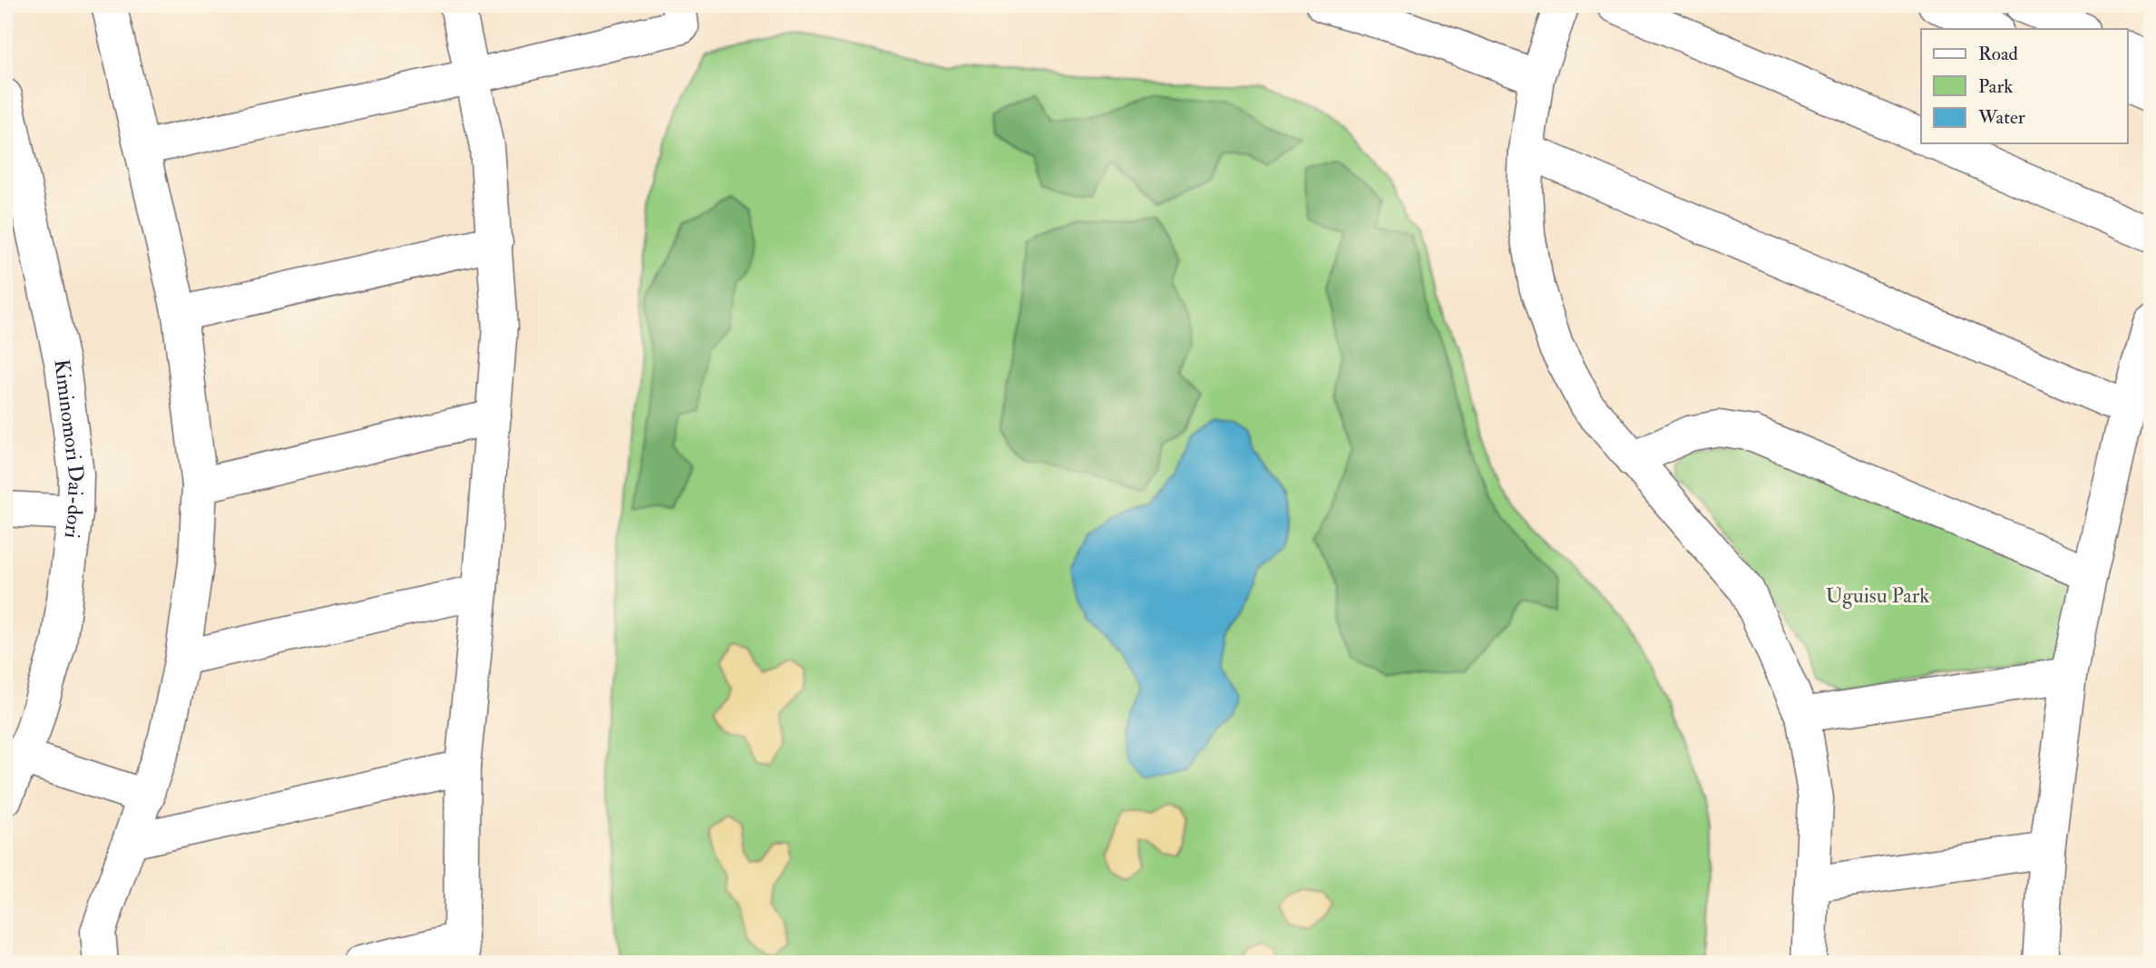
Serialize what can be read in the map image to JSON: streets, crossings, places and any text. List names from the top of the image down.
{
  "streets": {
    "street": ["Kiminomori Dai-dori"]
  },
  "parks": ["Uguisu Park"],
  "legend": ["Road", "Park", "Water"]
}
